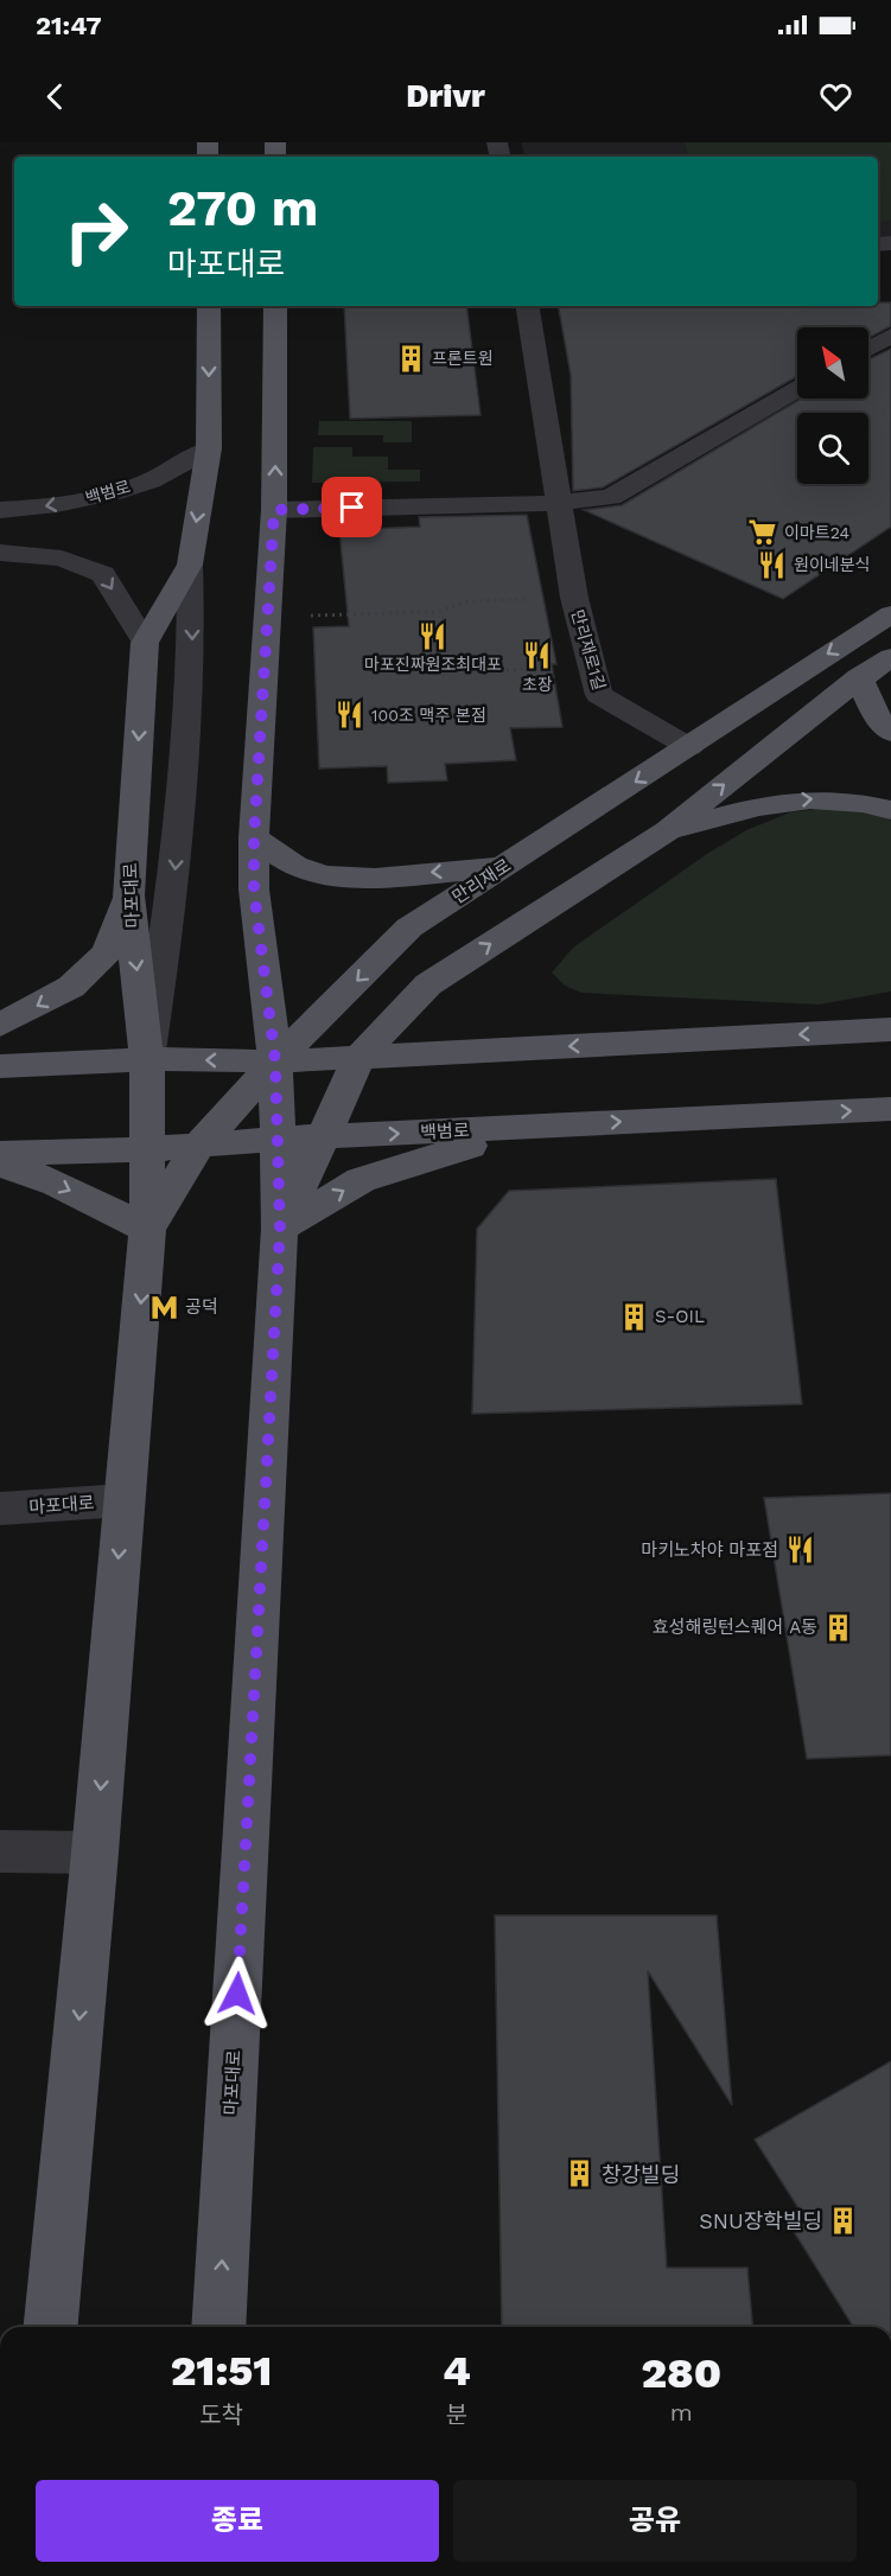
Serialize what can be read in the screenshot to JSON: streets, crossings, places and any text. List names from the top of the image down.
{
  "streets": {
    "main road": ["백범로", "만리재로", "마포대로"],
    "street": ["만리재로1길"]
  },
  "crossings": [
    ["백범로", "만리재로"],
    ["백범로", "마포대로"],
    ["만리재로1길", "만리재로"],
    ["만리재로", "마포대로"]
  ],
  "places": {
    "building": [
      "프론트원",
      "S-OIL",
      "효성해링턴스퀘어 A동",
      "창강빌딩",
      "SNU장학빌딩"
    ],
    "supermarket": ["이마트24"],
    "restaurant": [
      "원이네분식",
      "마포진짜원조최대포",
      "초장",
      "100조 맥주 본점",
      "마키노차야 마포점"
    ],
    "metro station": ["공덕"]
  },
  "north": "top left",
  "page": {
    "status": "21:47",
    "header": "Drivr",
    "turn": ["270 m", "마포대로"],
    "eta": [
      "21:51",
      "도착",
      "4",
      "분",
      "280",
      "m"
    ],
    "buttons": ["종료", "공유"]
  }
}
